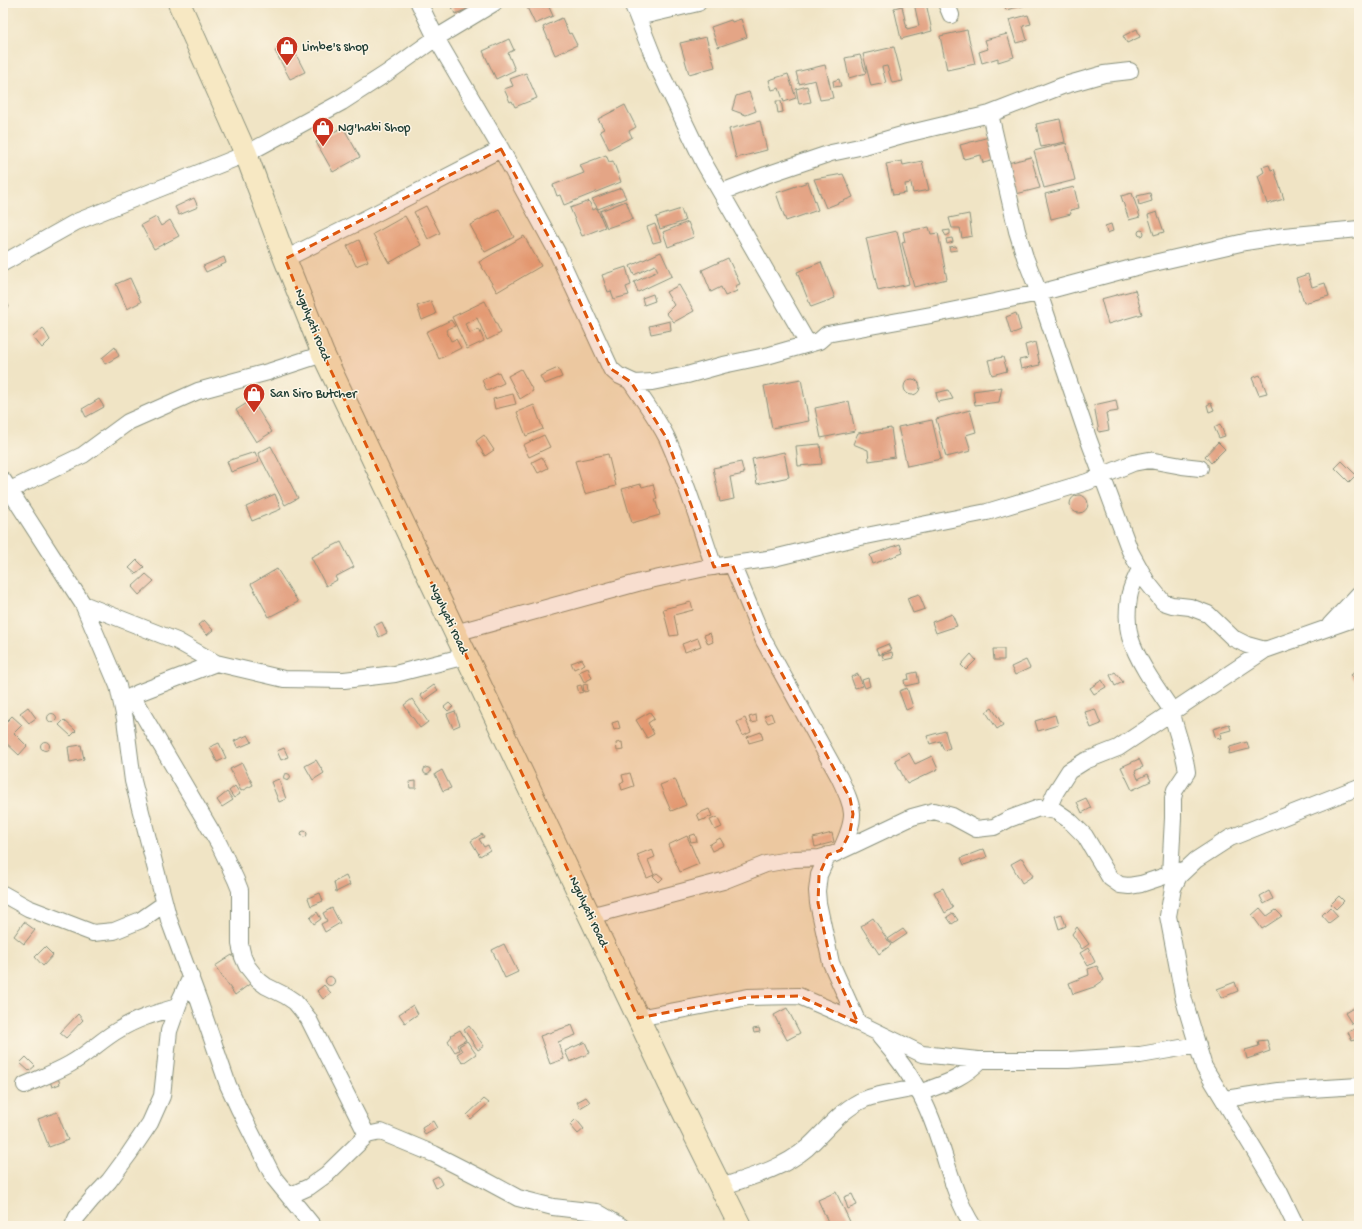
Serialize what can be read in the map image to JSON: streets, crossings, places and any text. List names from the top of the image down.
{
  "streets": {
    "main road": ["Ngulyati road"]
  },
  "places": {
    "shop": ["Limbe's shop", "Ng'habi Shop", "San Siro Butcher"]
  }
}
